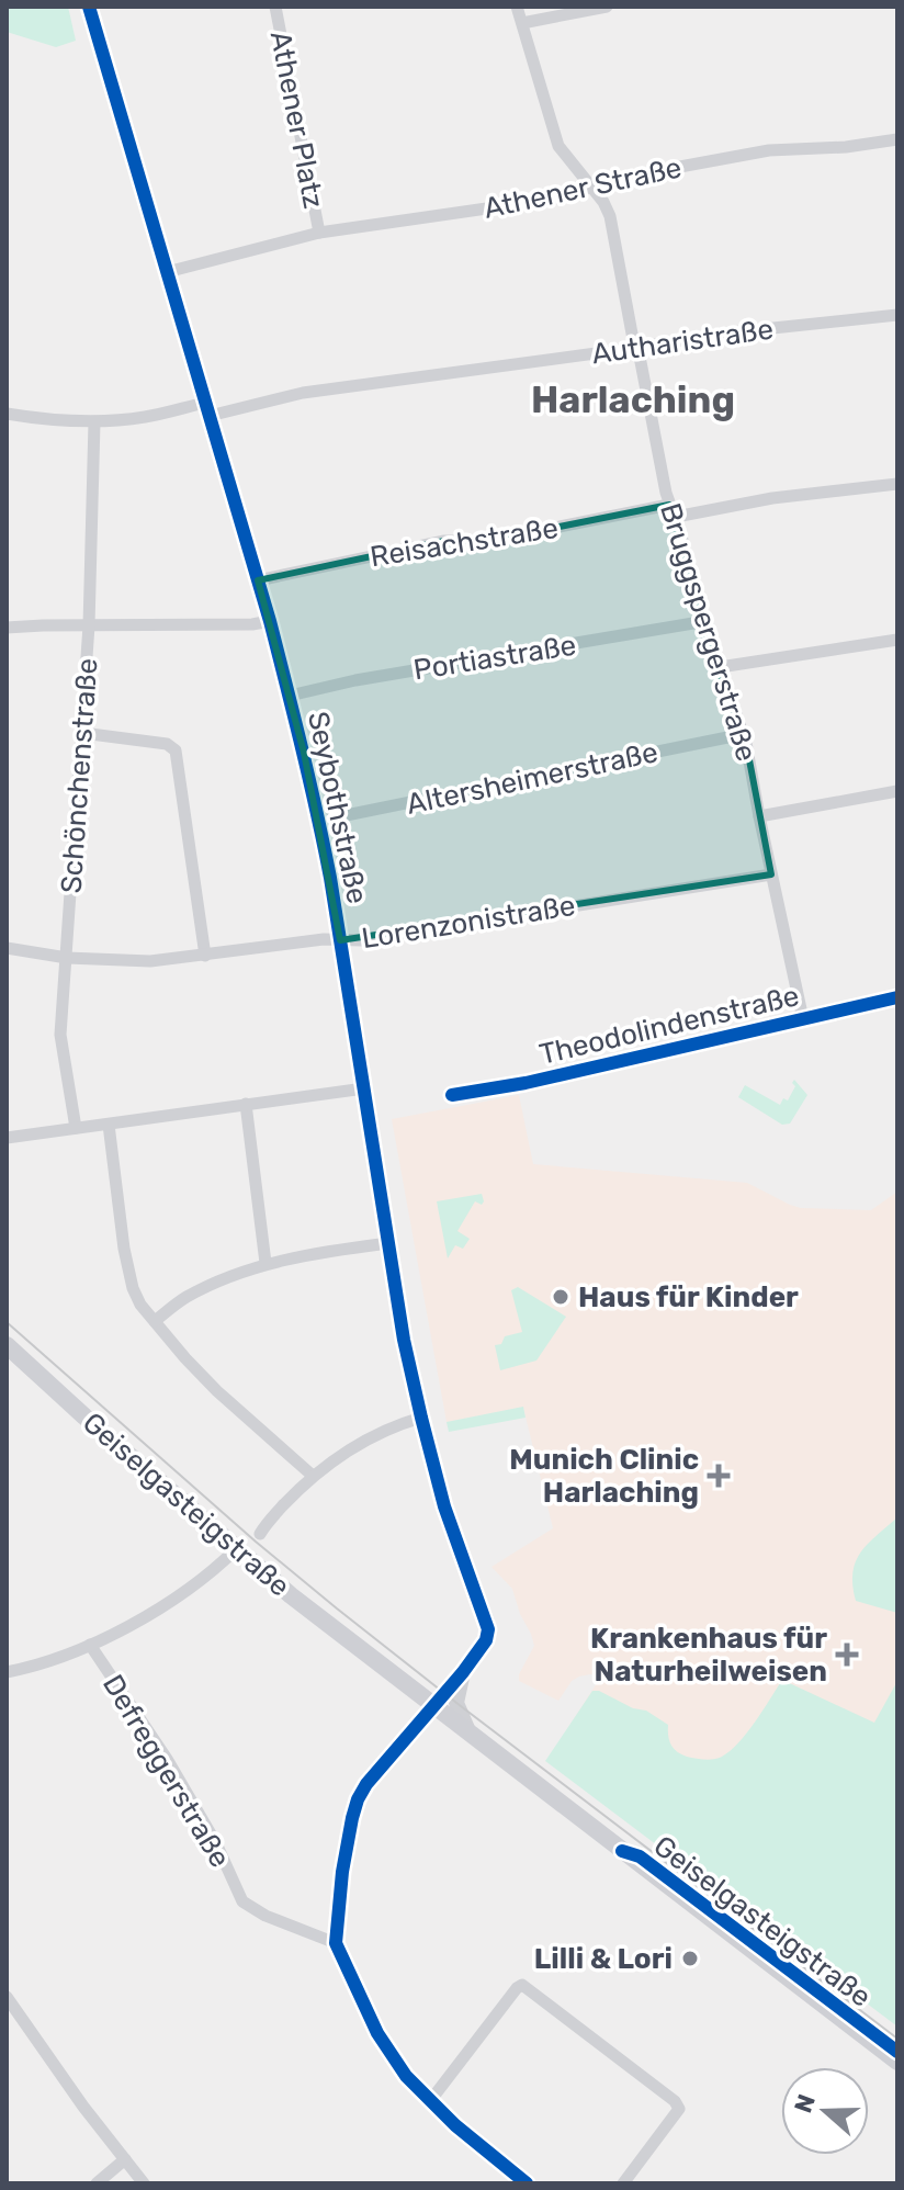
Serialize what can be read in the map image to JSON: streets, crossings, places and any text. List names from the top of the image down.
{
  "streets": {
    "main road": ["Geiselgasteigstraße"],
    "street": [
      "Athener Platz",
      "Athener Straße",
      "Autharistraße",
      "Reisachstraße",
      "Bruggspergerstraße",
      "Portiastraße",
      "Schönchenstraße",
      "Altersheimerstraße",
      "Seybothstraße",
      "Lorenzonistraße",
      "Theodolindenstraße",
      "Defreggerstraße"
    ]
  },
  "crossings": [
    ["Athener Platz", "Athener Straße"],
    ["Athener Straße", "Bruggspergerstraße"],
    ["Athener Straße", "Seybothstraße"],
    ["Autharistraße", "Bruggspergerstraße"],
    ["Autharistraße", "Schönchenstraße"],
    ["Autharistraße", "Seybothstraße"],
    ["Reisachstraße", "Bruggspergerstraße"],
    ["Reisachstraße", "Seybothstraße"],
    ["Bruggspergerstraße", "Portiastraße"],
    ["Bruggspergerstraße", "Altersheimerstraße"],
    ["Bruggspergerstraße", "Lorenzonistraße"],
    ["Bruggspergerstraße", "Theodolindenstraße"],
    ["Portiastraße", "Seybothstraße"],
    ["Schönchenstraße", "Lorenzonistraße"],
    ["Altersheimerstraße", "Seybothstraße"],
    ["Seybothstraße", "Lorenzonistraße"],
    ["Seybothstraße", "Geiselgasteigstraße"]
  ],
  "districts": ["Harlaching"],
  "places": {
    "other": ["Haus für Kinder", "Lilli & Lori"],
    "health": ["Munich Clinic Harlaching", "Krankenhaus für Naturheilweisen"]
  },
  "north": "left"
}
